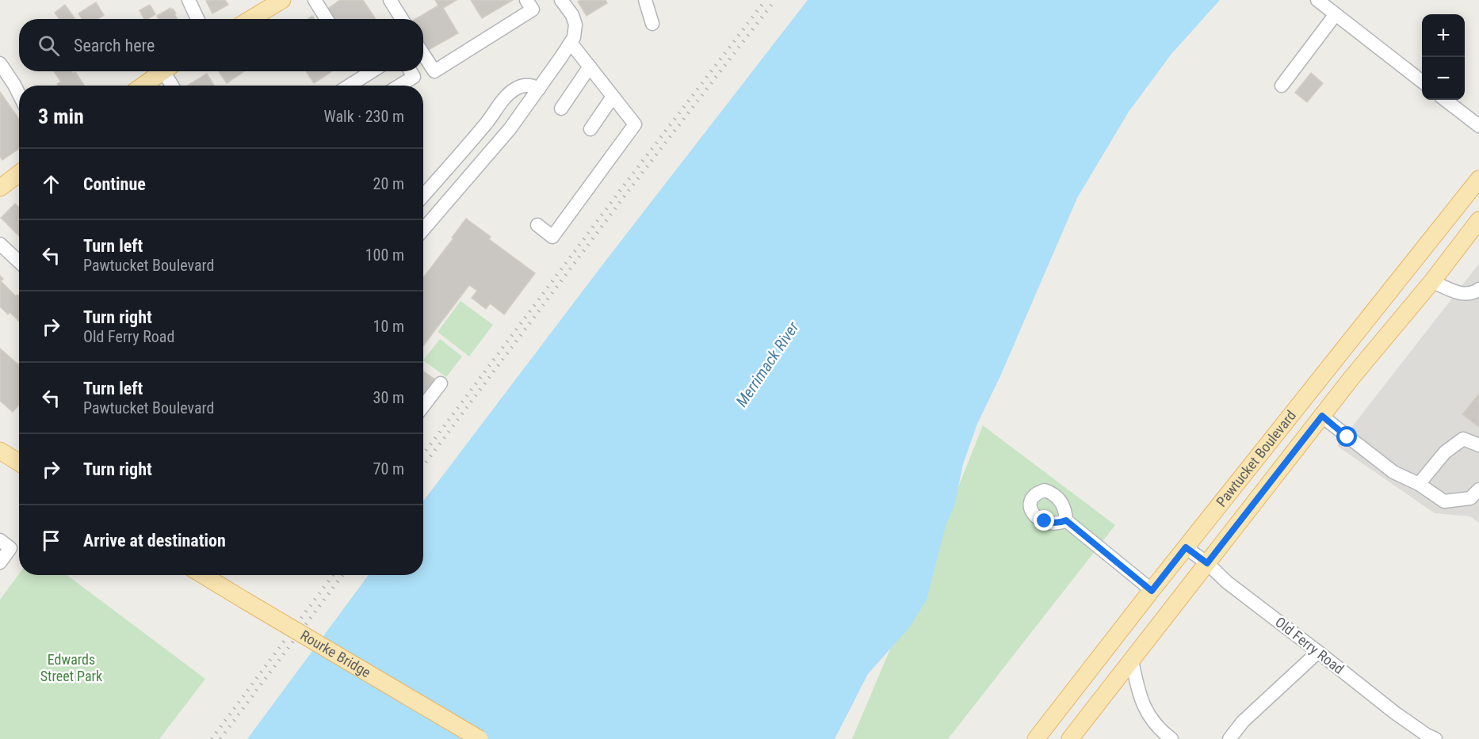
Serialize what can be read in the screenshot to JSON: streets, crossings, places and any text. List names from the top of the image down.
{
  "streets": {
    "main road": ["Pawtucket Boulevard", "Rourke Bridge"],
    "street": ["Old Ferry Road"]
  },
  "crossings": [
    ["Pawtucket Boulevard", "Old Ferry Road"]
  ],
  "water": ["Merrimack River"],
  "parks": ["Edwards Street Park"],
  "page": {
    "map_buttons": ["+", "−"],
    "search": "Search here",
    "heading": ["3 min", "Walk · 230 m"],
    "list": [
      ["Continue", "20 m"],
      ["Turn left", "Pawtucket Boulevard", "100 m"],
      ["Turn right", "Old Ferry Road", "10 m"],
      ["Turn left", "Pawtucket Boulevard", "30 m"],
      ["Turn right", "70 m"],
      "Arrive at destination"
    ]
  }
}
